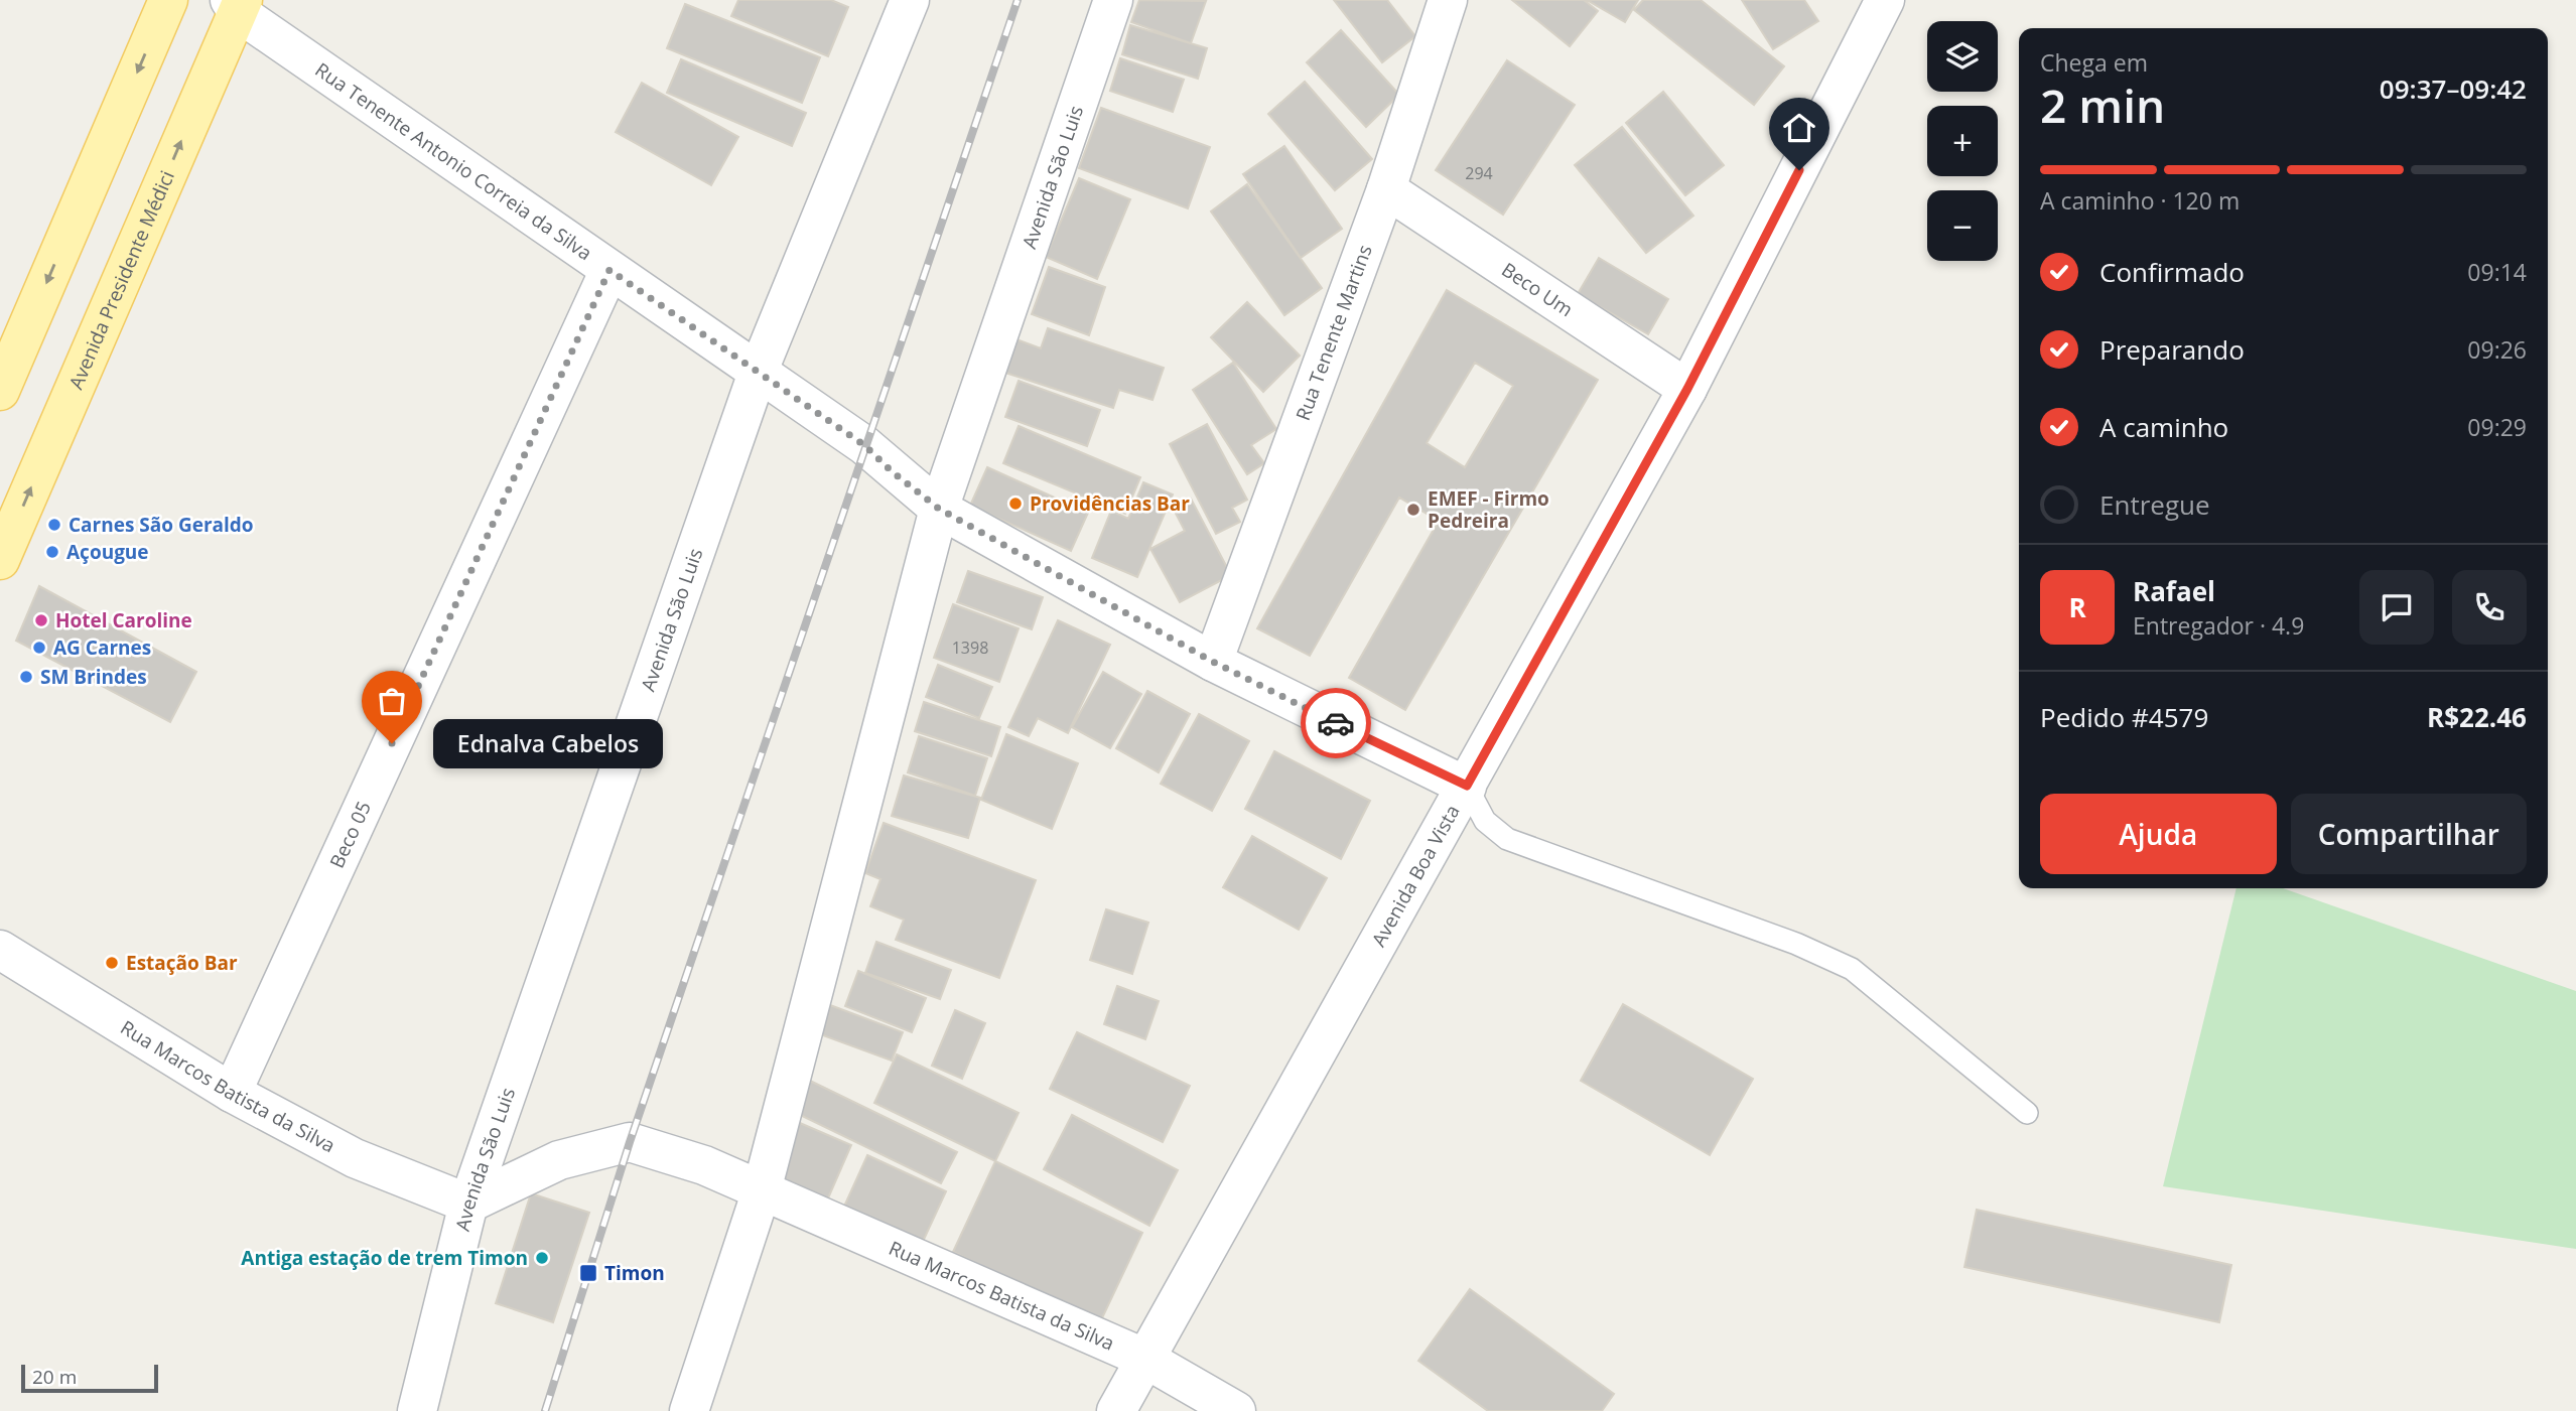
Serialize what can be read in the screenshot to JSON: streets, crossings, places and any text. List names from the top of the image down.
{
  "streets": {
    "main road": ["Avenida Presidente Médici"],
    "street": [
      "Rua Tenente Antonio Correia da Silva",
      "Avenida São Luis",
      "Beco Um",
      "Rua Tenente Martins",
      "Beco 05",
      "Avenida Boa Vista",
      "Rua Marcos Batista da Silva"
    ]
  },
  "crossings": [
    ["Rua Tenente Antonio Correia da Silva", "Avenida São Luis"],
    ["Rua Tenente Antonio Correia da Silva", "Avenida Presidente Médici"],
    ["Rua Tenente Antonio Correia da Silva", "Rua Tenente Martins"],
    ["Rua Tenente Antonio Correia da Silva", "Beco 05"],
    ["Rua Tenente Antonio Correia da Silva", "Avenida Boa Vista"],
    ["Avenida São Luis", "Rua Marcos Batista da Silva"],
    ["Beco Um", "Rua Tenente Martins"],
    ["Beco Um", "Avenida Boa Vista"],
    ["Beco 05", "Rua Marcos Batista da Silva"],
    ["Avenida Boa Vista", "Rua Marcos Batista da Silva"]
  ],
  "places": {
    "other": [
      "Providências Bar",
      "EMEF - Firmo Pedreira",
      "Carnes São Geraldo",
      "Açougue",
      "Hotel Caroline",
      "AG Carnes",
      "SM Brindes",
      "Ednalva Cabelos",
      "Estação Bar",
      "Antiga estação de trem Timon"
    ],
    "transit": ["Timon"]
  },
  "house_numbers": ["294", "1398"],
  "scale_bar": "20 m",
  "page": {
    "map_buttons": ["+", "−"],
    "heading": ["2 min", "Chega em", "09:37–09:42"],
    "panel": [
      "Rafael",
      "Entregador · 4.9",
      "Pedido #4579",
      "R$22.46"
    ],
    "bar": "A caminho · 120 m",
    "list": [
      ["Confirmado", "09:14"],
      ["Preparando", "09:26"],
      ["A caminho", "09:29"],
      "Entregue"
    ],
    "round": "R",
    "bubble": "Ednalva Cabelos",
    "buttons": ["Ajuda", "Compartilhar"],
    "scale": "20 m"
  }
}
